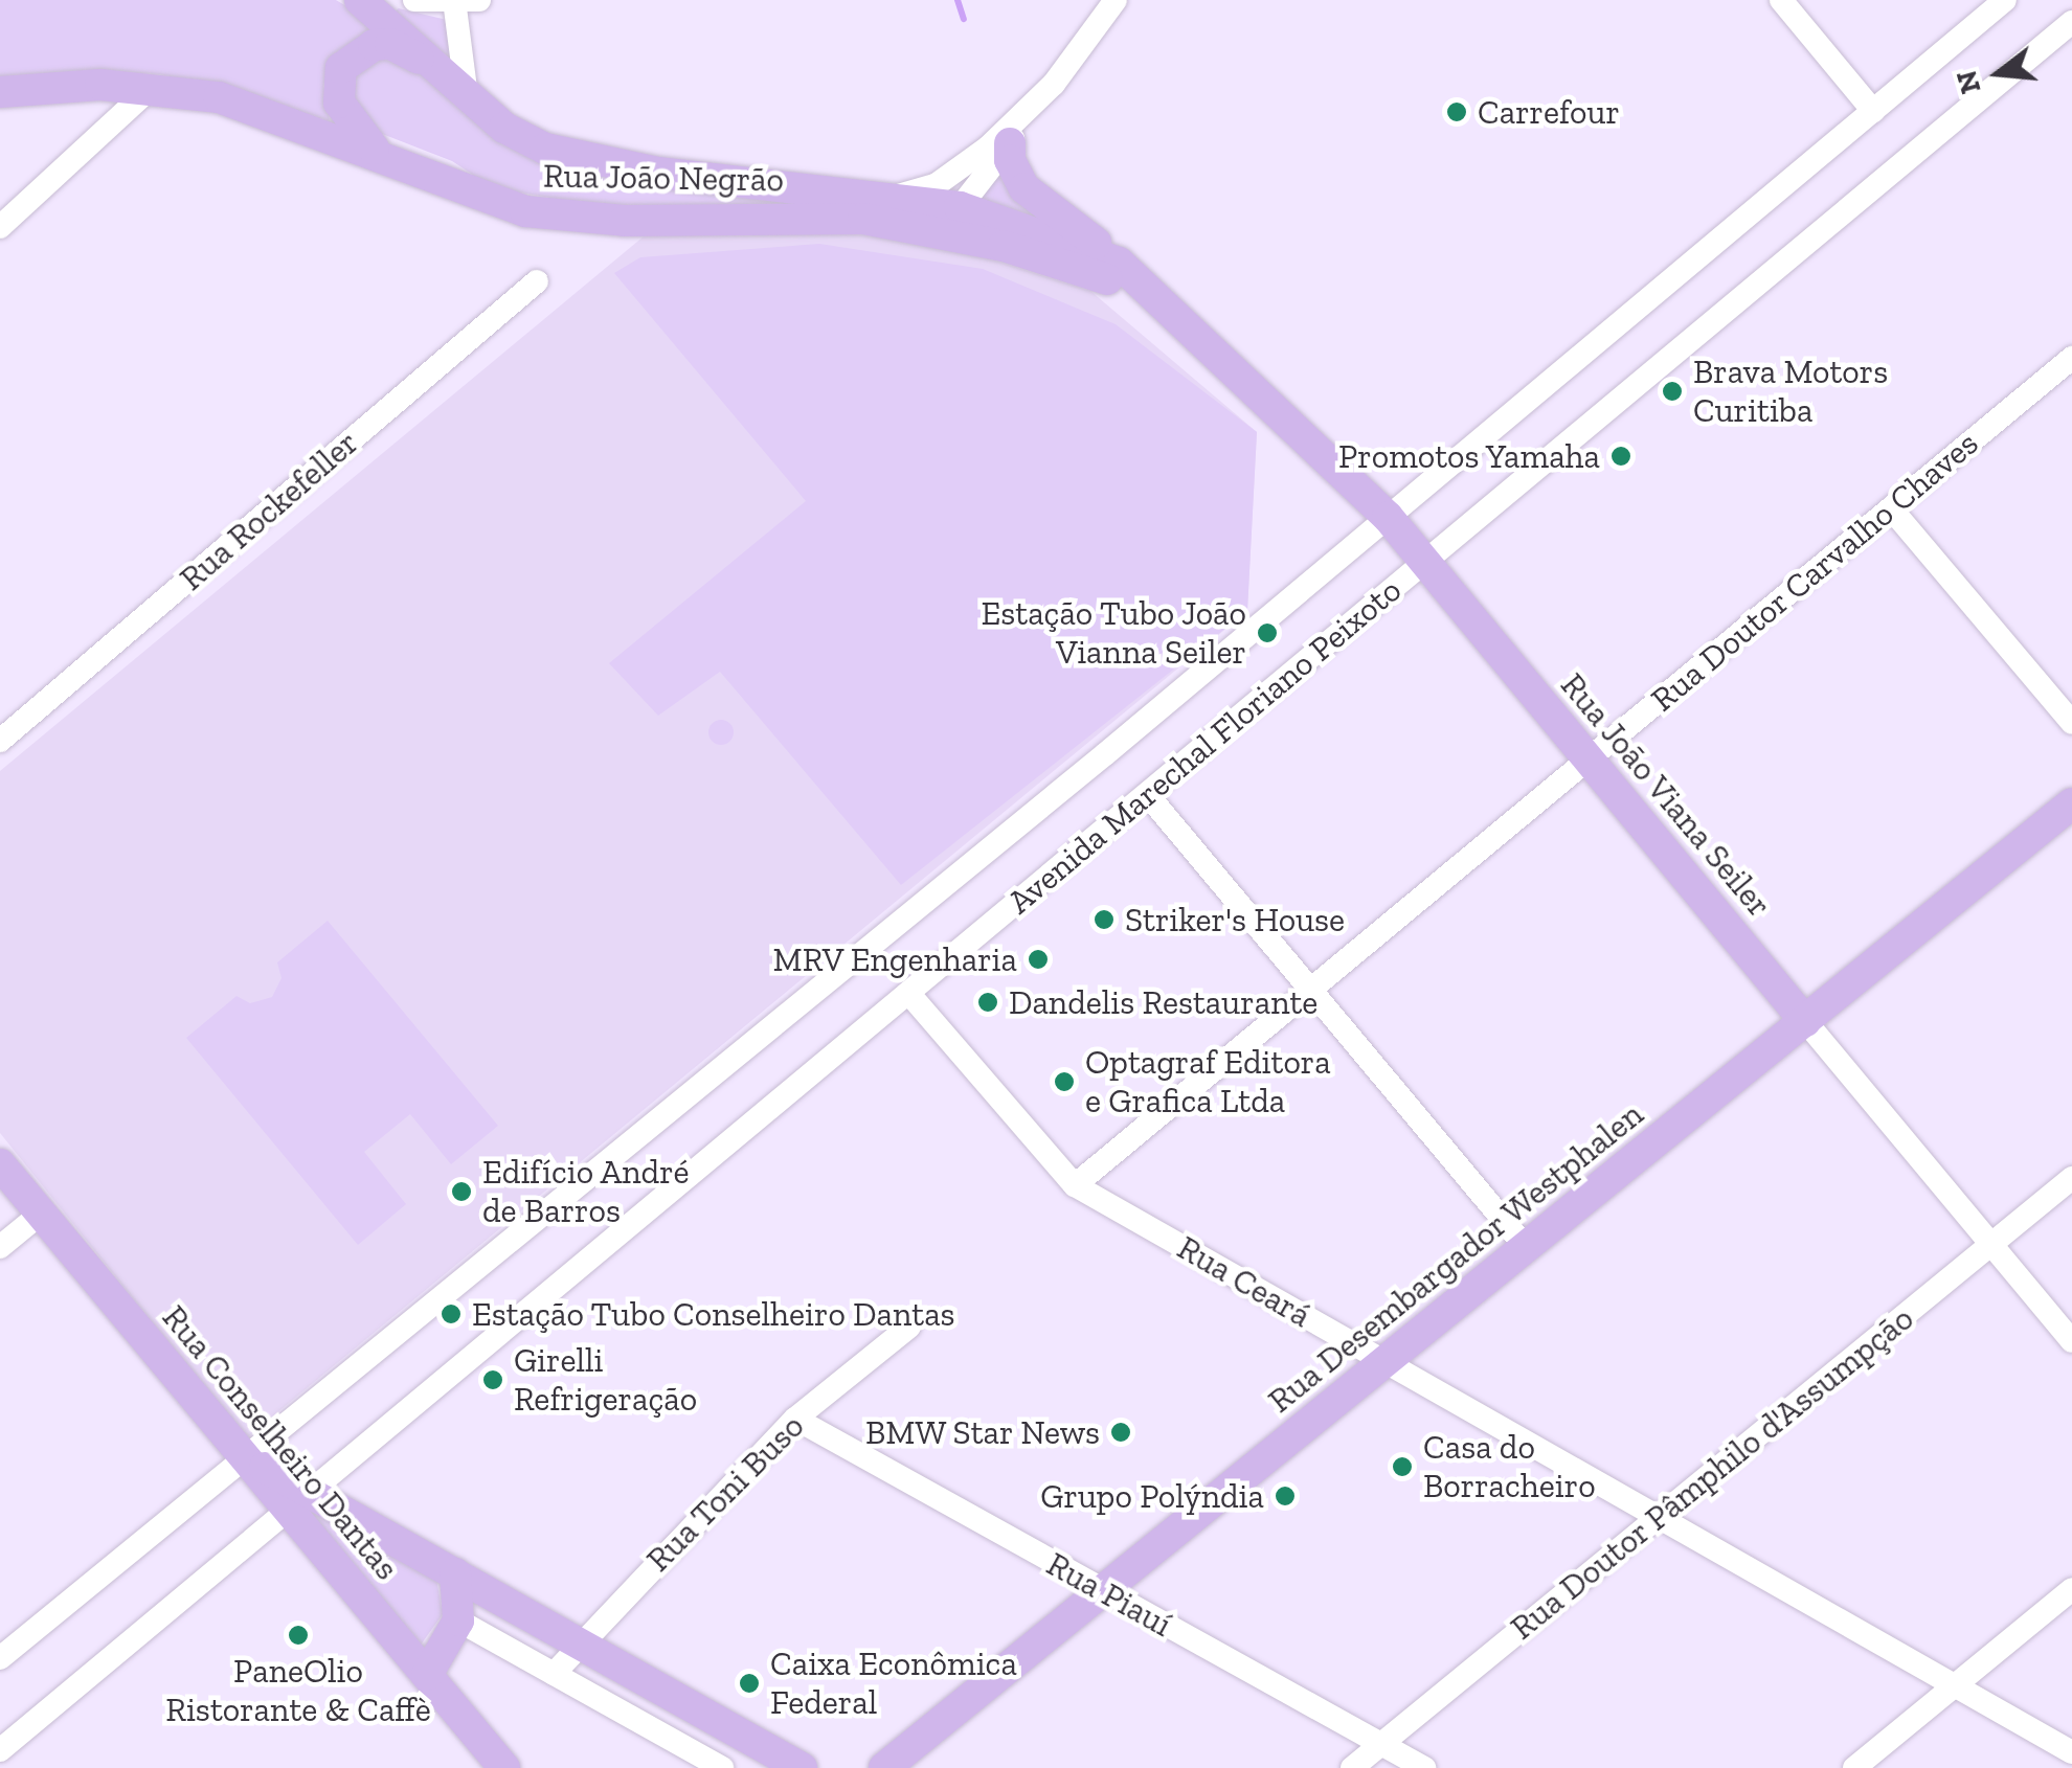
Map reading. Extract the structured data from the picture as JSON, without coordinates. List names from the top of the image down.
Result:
{
  "streets": {
    "main road": [
      "Rua João Negrão",
      "Rua João Viana Seiler",
      "Rua Desembargador Westphalen",
      "Rua Conselheiro Dantas"
    ],
    "street": [
      "Rua Rockefeller",
      "Rua Doutor Carvalho Chaves",
      "Avenida Marechal Floriano Peixoto",
      "Rua Ceará",
      "Rua Doutor Pâmphilo d'Assumpção",
      "Rua Toni Buso",
      "Rua Piauí"
    ]
  },
  "crossings": [
    ["Rua João Negrão", "Rua João Viana Seiler"],
    ["Rua Doutor Carvalho Chaves", "Rua João Viana Seiler"],
    ["Rua Doutor Carvalho Chaves", "Rua Ceará"],
    ["Avenida Marechal Floriano Peixoto", "Rua João Viana Seiler"],
    ["Avenida Marechal Floriano Peixoto", "Rua Ceará"],
    ["Avenida Marechal Floriano Peixoto", "Rua Conselheiro Dantas"],
    ["Rua João Viana Seiler", "Rua Desembargador Westphalen"],
    ["Rua João Viana Seiler", "Rua Doutor Pâmphilo d'Assumpção"],
    ["Rua Desembargador Westphalen", "Rua Ceará"],
    ["Rua Desembargador Westphalen", "Rua Piauí"],
    ["Rua Doutor Pâmphilo d'Assumpção", "Rua Piauí"],
    ["Rua Toni Buso", "Rua Piauí"]
  ],
  "places": [
    "Carrefour",
    "Brava Motors Curitiba",
    "Promotos Yamaha",
    "Estação Tubo João Vianna Seiler",
    "Striker's House",
    "MRV Engenharia",
    "Dandelis Restaurante",
    "Optagraf Editora e Grafica Ltda",
    "Edifício André de Barros",
    "Estação Tubo Conselheiro Dantas",
    "Girelli Refrigeração",
    "BMW Star News",
    "Casa do Borracheiro",
    "Grupo Polýndia",
    "PaneOlio Ristorante & Caffè",
    "Caixa Econômica Federal"
  ],
  "north": "left"
}
